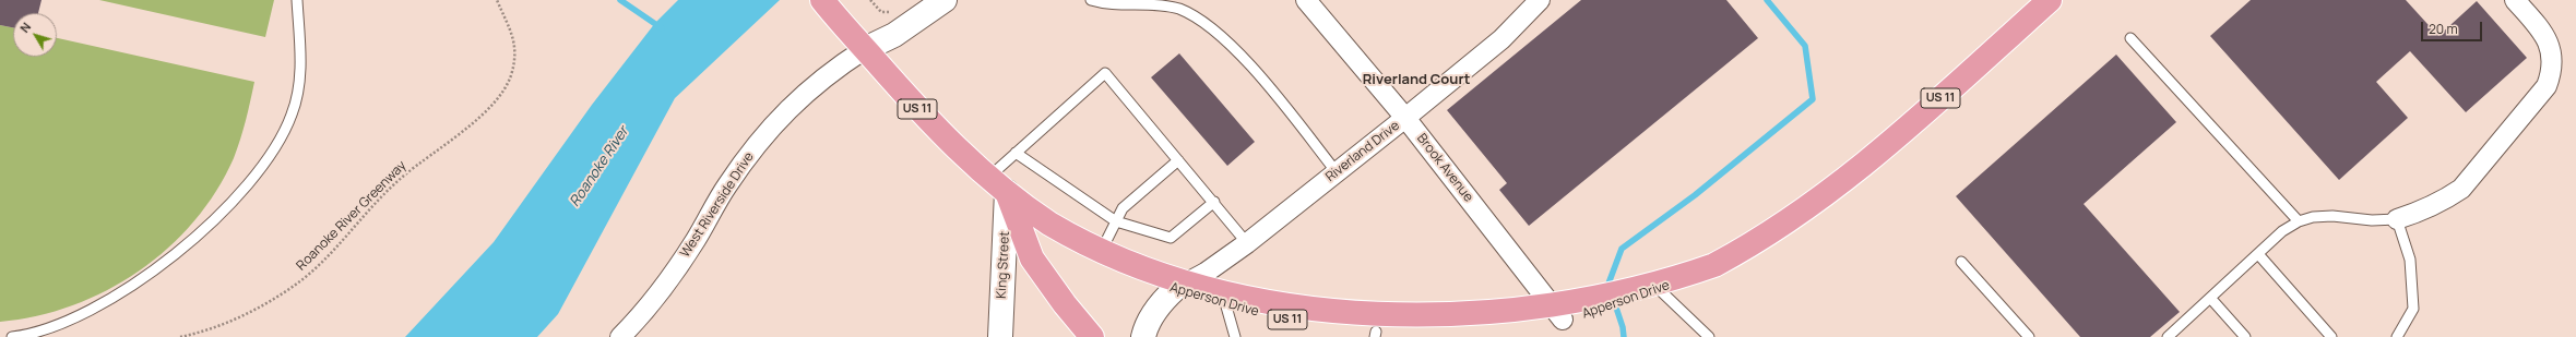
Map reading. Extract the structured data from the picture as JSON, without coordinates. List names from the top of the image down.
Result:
{
  "streets": {
    "main road": ["US 11", "Apperson Drive"],
    "street": [
      "Riverland Drive",
      "Brook Avenue",
      "West Riverside Drive",
      "King Street"
    ],
    "path": ["Roanoke River Greenway"]
  },
  "crossings": [
    ["US 11", "West Riverside Drive"],
    ["US 11", "King Street"],
    ["US 11", "Apperson Drive"],
    ["Riverland Drive", "Brook Avenue"],
    ["Riverland Drive", "Apperson Drive"],
    ["Brook Avenue", "Apperson Drive"],
    ["King Street", "Apperson Drive"]
  ],
  "districts": ["Riverland Court"],
  "water": ["Roanoke River"],
  "scale_bar": "20 m",
  "north": "top left"
}
